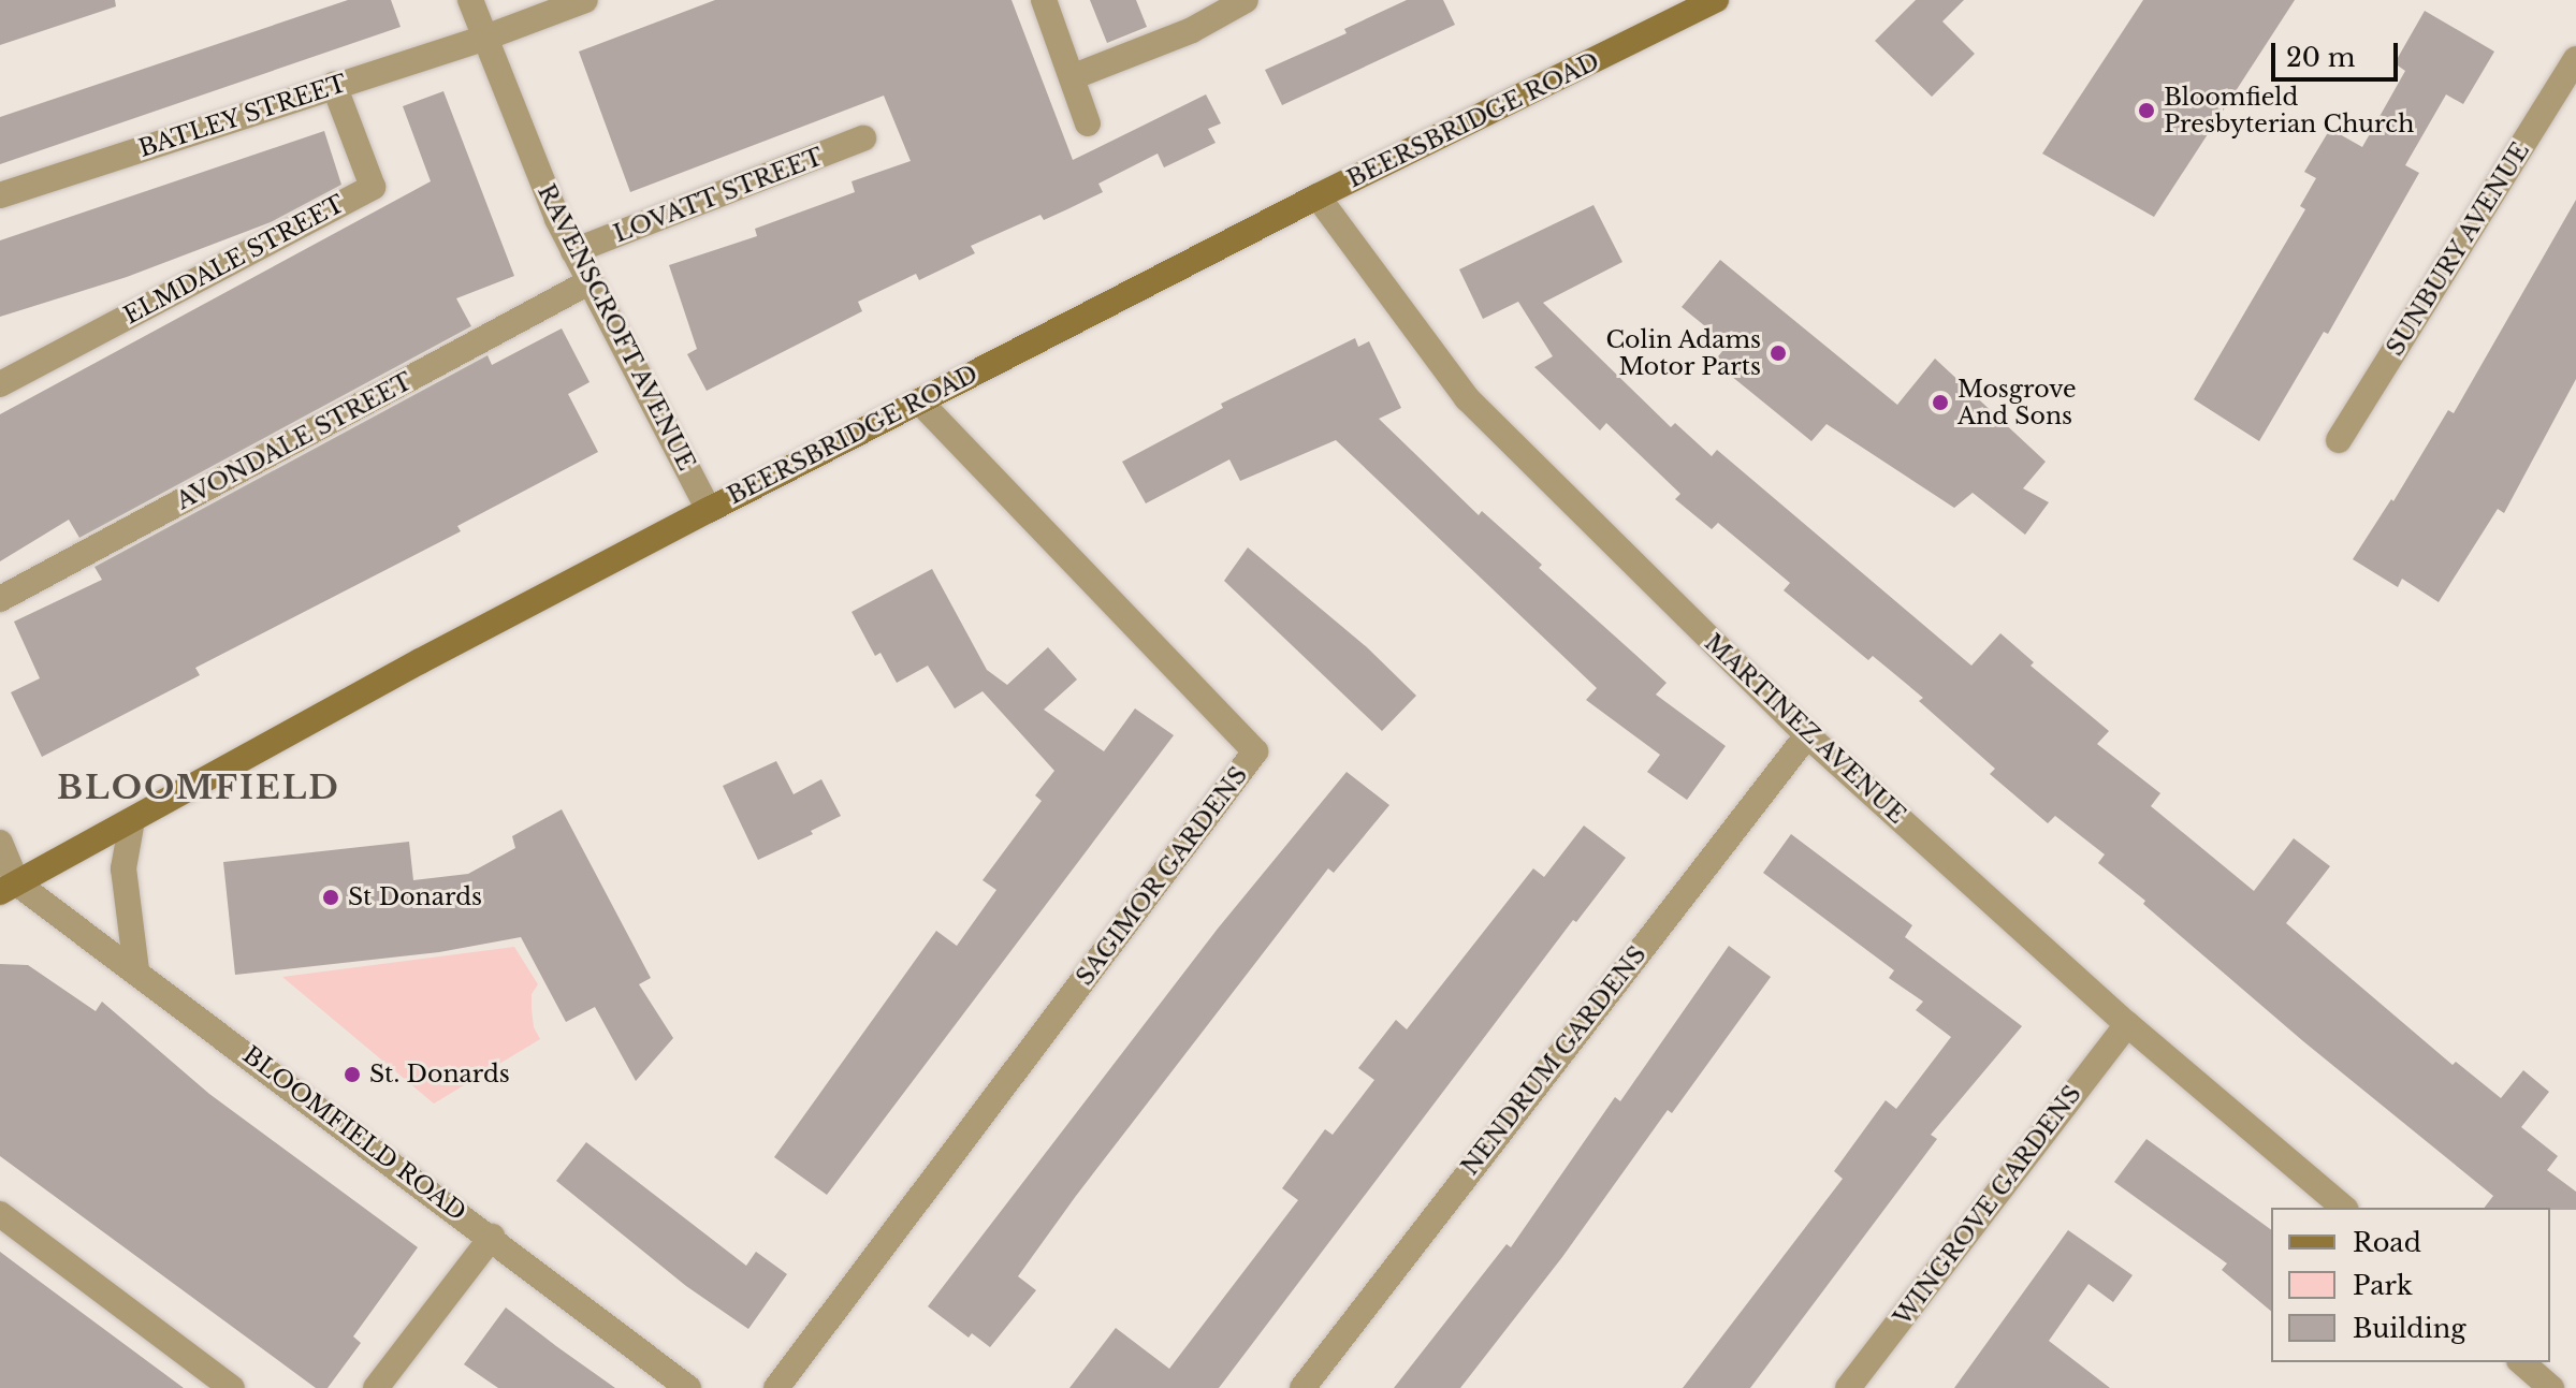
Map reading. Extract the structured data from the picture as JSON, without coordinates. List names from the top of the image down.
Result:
{
  "streets": {
    "main road": ["BEERSBRIDGE ROAD"],
    "street": [
      "BATLEY STREET",
      "LOVATT STREET",
      "SUNBURY AVENUE",
      "ELMDALE STREET",
      "RAVENSCROFT AVENUE",
      "AVONDALE STREET",
      "MARTINEZ AVENUE",
      "SAGIMOR GARDENS",
      "NENDRUM GARDENS",
      "BLOOMFIELD ROAD",
      "WINGROVE GARDENS"
    ]
  },
  "crossings": [
    ["BATLEY STREET", "ELMDALE STREET"],
    ["BATLEY STREET", "RAVENSCROFT AVENUE"],
    ["BEERSBRIDGE ROAD", "RAVENSCROFT AVENUE"],
    ["BEERSBRIDGE ROAD", "MARTINEZ AVENUE"],
    ["BEERSBRIDGE ROAD", "SAGIMOR GARDENS"],
    ["BEERSBRIDGE ROAD", "BLOOMFIELD ROAD"],
    ["LOVATT STREET", "RAVENSCROFT AVENUE"],
    ["RAVENSCROFT AVENUE", "AVONDALE STREET"],
    ["MARTINEZ AVENUE", "NENDRUM GARDENS"],
    ["MARTINEZ AVENUE", "WINGROVE GARDENS"]
  ],
  "districts": ["BLOOMFIELD"],
  "places": [
    "Bloomfield Presbyterian Church",
    "Colin Adams Motor Parts",
    "Mosgrove And Sons",
    "St Donards",
    "St. Donards"
  ],
  "legend": ["Road", "Park", "Building"],
  "scale_bar": "20 m"
}
